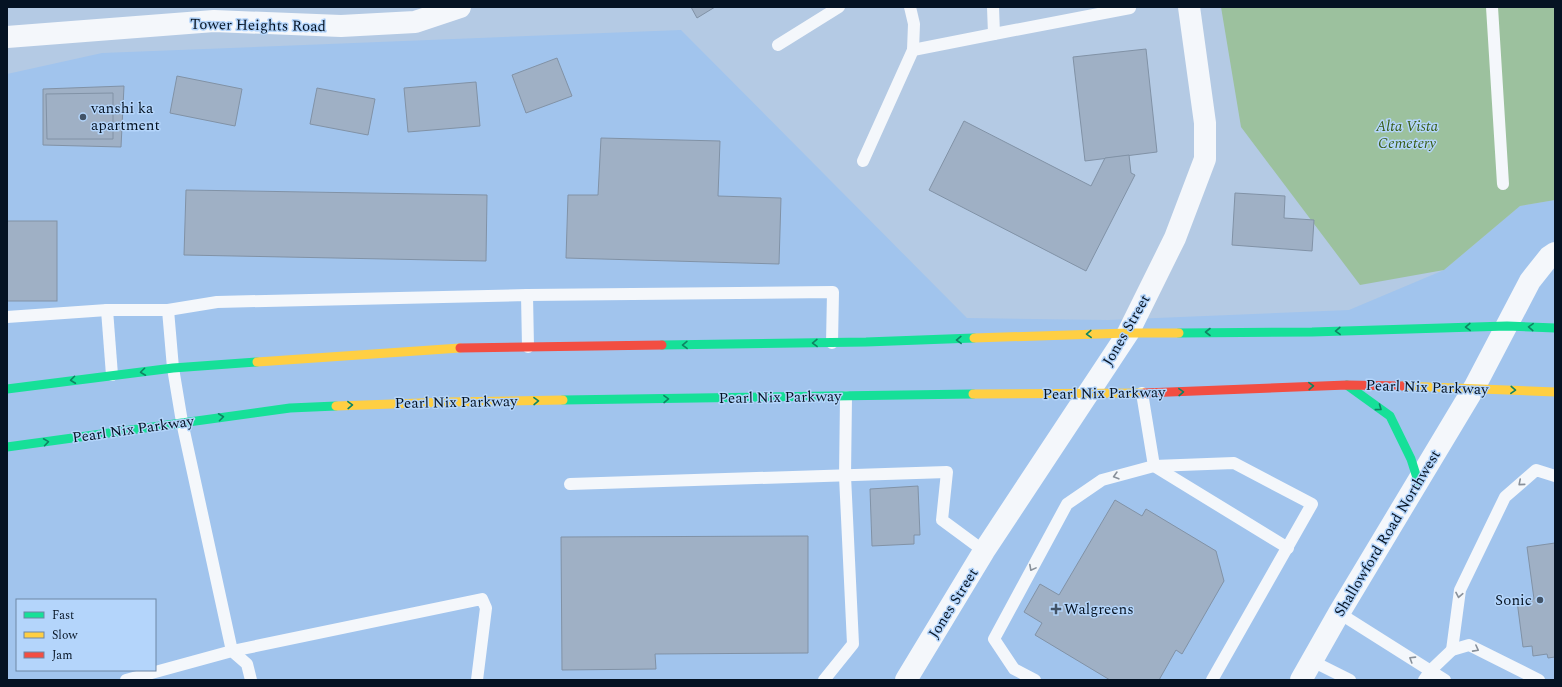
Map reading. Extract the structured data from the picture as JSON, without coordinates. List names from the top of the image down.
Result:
{
  "streets": {
    "main road": ["Pearl Nix Parkway"],
    "street": ["Tower Heights Road", "Jones Street", "Shallowford Road Northwest"]
  },
  "crossings": [
    ["Jones Street", "Pearl Nix Parkway"],
    ["Pearl Nix Parkway", "Shallowford Road Northwest"]
  ],
  "parks": ["Alta Vista Cemetery"],
  "places": {
    "other": ["vanshi ka apartment", "Sonic"],
    "health": ["Walgreens"]
  },
  "legend": ["Fast", "Slow", "Jam"]
}
